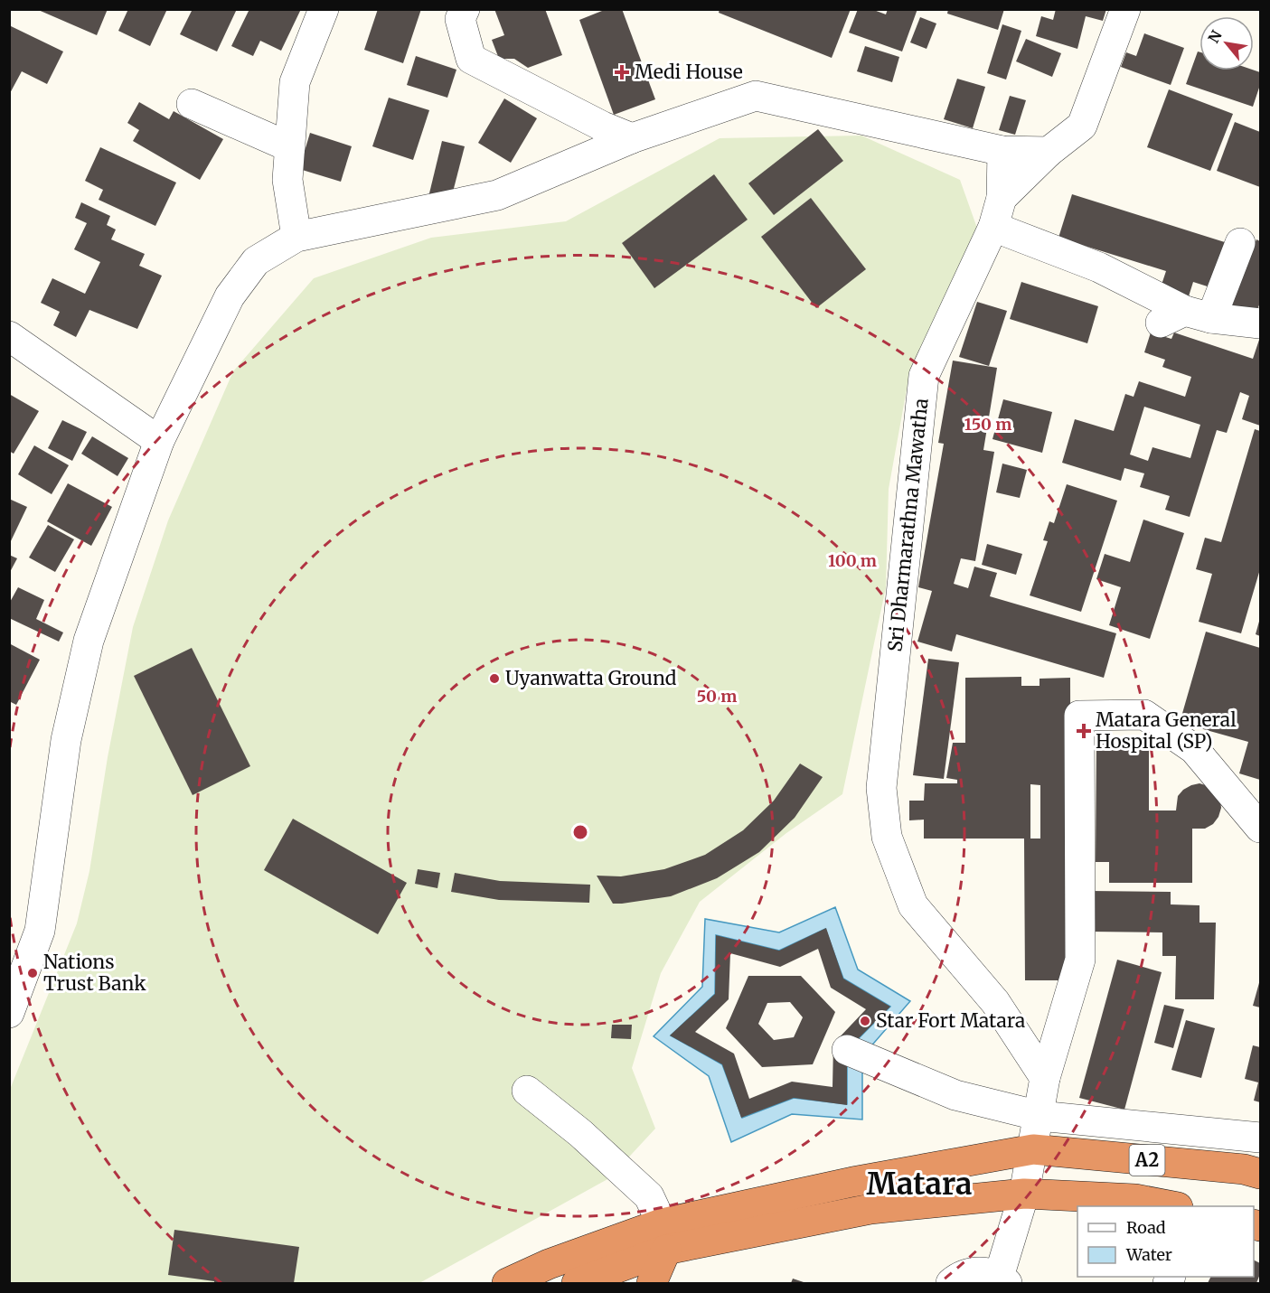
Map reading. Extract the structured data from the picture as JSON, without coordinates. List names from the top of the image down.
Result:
{
  "streets": {
    "highway": ["A2"],
    "street": ["Sri Dharmarathna Mawatha"]
  },
  "districts": ["Matara"],
  "places": {
    "health": ["Medi House", "Matara General Hospital (SP)"],
    "other": ["Uyanwatta Ground", "Nations Trust Bank", "Star Fort Matara"]
  },
  "legend": ["Road", "Water"],
  "north": "top left",
  "rings": ["150 m", "100 m", "50 m"]
}
